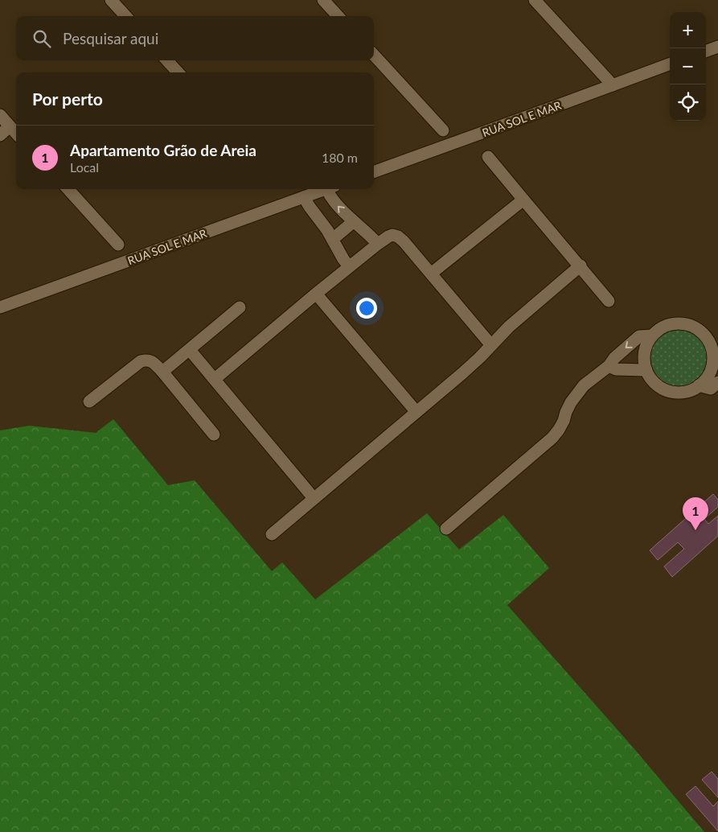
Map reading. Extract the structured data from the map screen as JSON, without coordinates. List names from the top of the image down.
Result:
{
  "streets": {
    "street": ["RUA SOL E MAR"]
  },
  "page": {
    "map_buttons": ["+", "−"],
    "search": "Pesquisar aqui",
    "heading": "Por perto",
    "list": [
      {
        "mark": "1",
        "name": "Apartamento Grão de Areia",
        "note": "Local",
        "value": "180 m"
      }
    ],
    "pins": "1"
  }
}
